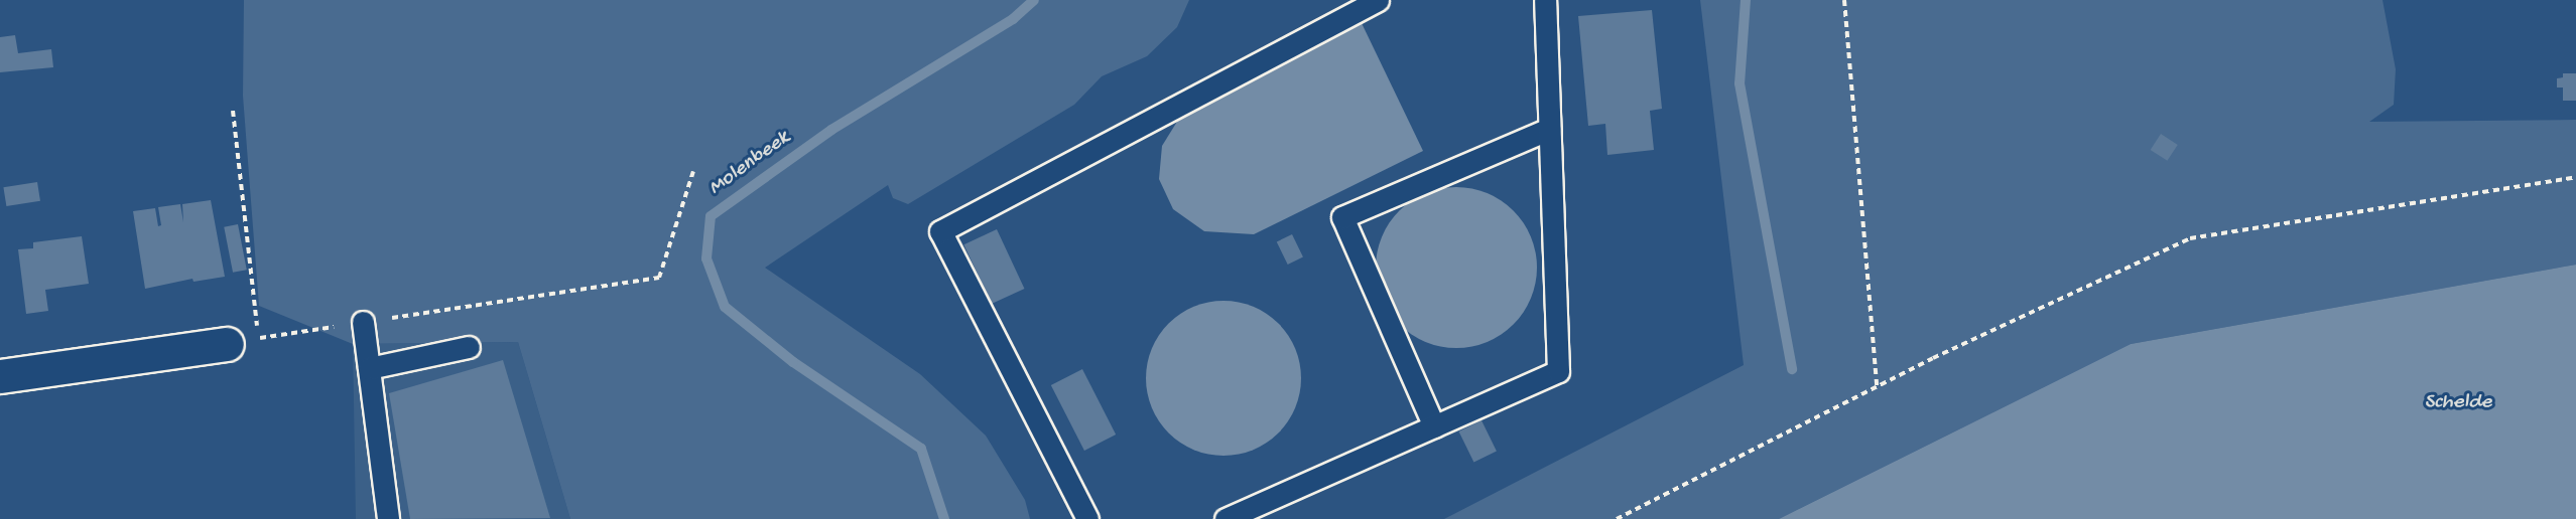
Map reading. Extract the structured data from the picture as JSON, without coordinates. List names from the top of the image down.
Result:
{
  "water": ["Molenbeek", "Schelde"]
}
